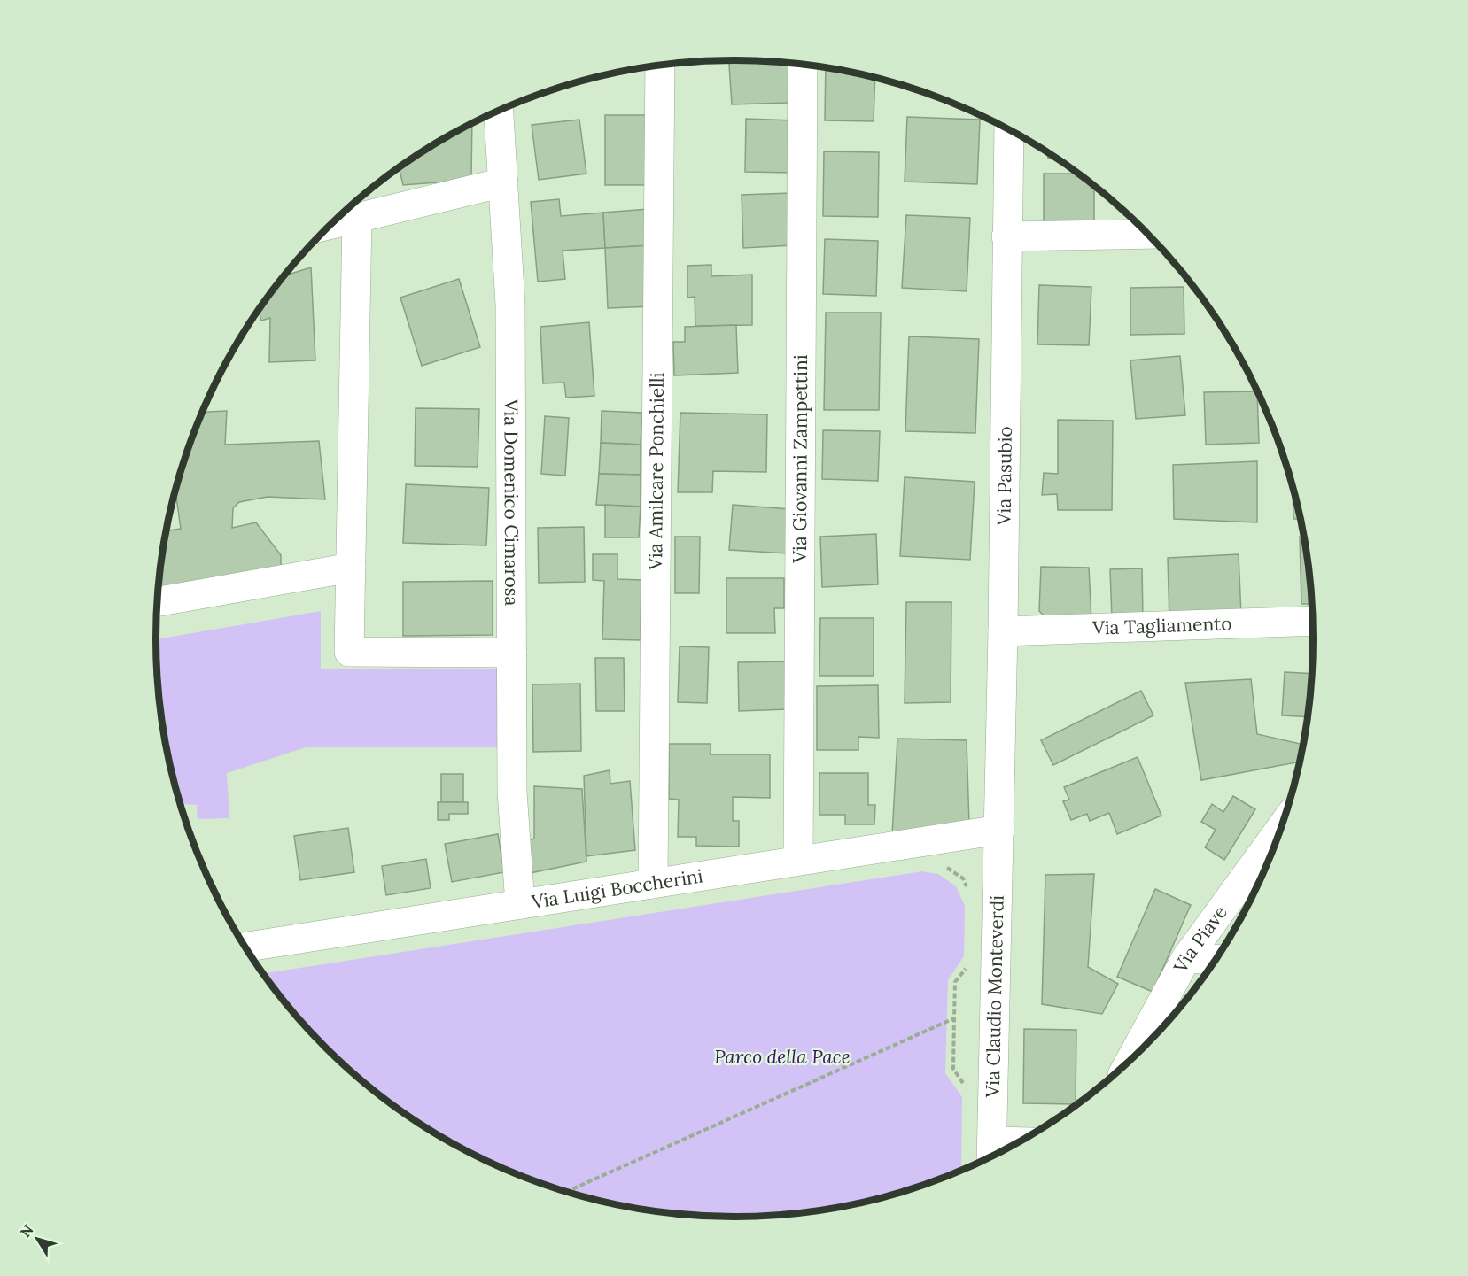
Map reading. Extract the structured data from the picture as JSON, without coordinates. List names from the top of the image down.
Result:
{
  "streets": {
    "street": [
      "Via Giovanni Zampettini",
      "Via Amilcare Ponchielli",
      "Via Pasubio",
      "Via Domenico Cimarosa",
      "Via Tagliamento",
      "Via Luigi Boccherini",
      "Via Piave",
      "Via Claudio Monteverdi"
    ]
  },
  "crossings": [
    ["Via Giovanni Zampettini", "Via Luigi Boccherini"],
    ["Via Amilcare Ponchielli", "Via Luigi Boccherini"],
    ["Via Pasubio", "Via Tagliamento"],
    ["Via Pasubio", "Via Luigi Boccherini"],
    ["Via Pasubio", "Via Claudio Monteverdi"],
    ["Via Domenico Cimarosa", "Via Luigi Boccherini"],
    ["Via Luigi Boccherini", "Via Claudio Monteverdi"]
  ],
  "parks": ["Parco della Pace"],
  "north": "top left"
}
